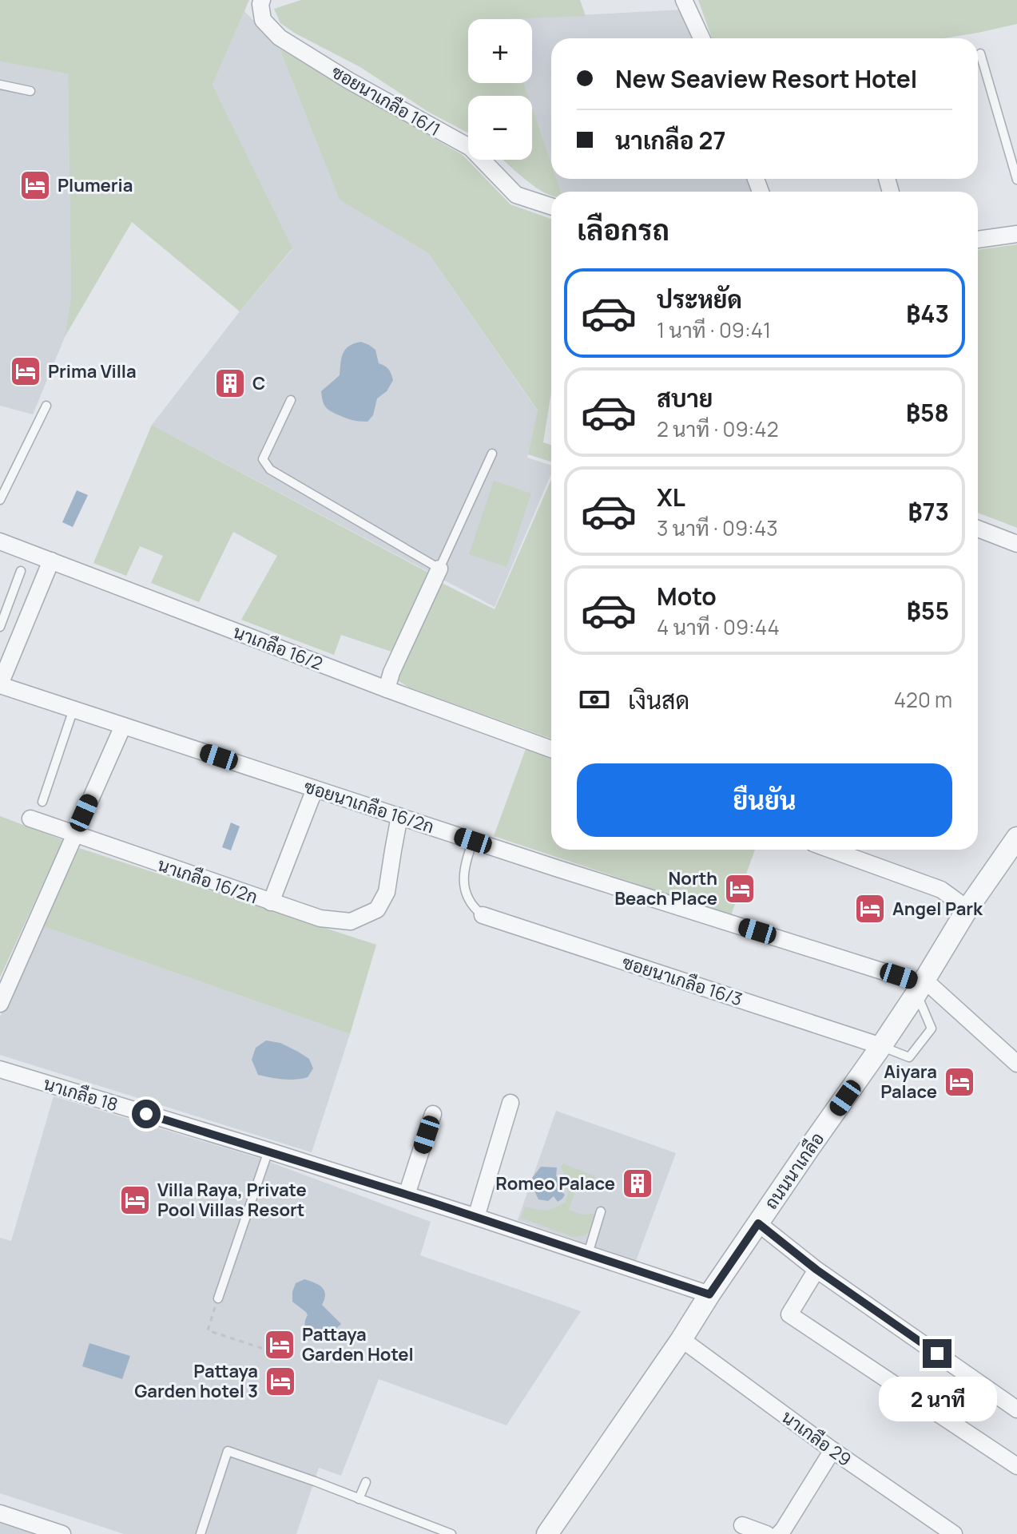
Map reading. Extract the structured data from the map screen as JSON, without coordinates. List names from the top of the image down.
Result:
{
  "streets": {
    "street": [
      "ซอยนาเกลือ 16/1",
      "นาเกลือ 16/2",
      "ซอยนาเกลือ 16/2ก",
      "นาเกลือ 16/2ก",
      "ซอยนาเกลือ 16/3",
      "นาเกลือ 18",
      "ถนนนาเกลือ",
      "นาเกลือ 29"
    ]
  },
  "crossings": [
    ["ซอยนาเกลือ 16/2ก", "นาเกลือ 16/2ก"],
    ["ซอยนาเกลือ 16/2ก", "ถนนนาเกลือ"],
    ["ซอยนาเกลือ 16/3", "ถนนนาเกลือ"],
    ["นาเกลือ 18", "ถนนนาเกลือ"],
    ["ถนนนาเกลือ", "นาเกลือ 29"]
  ],
  "places": {
    "hotel": [
      "Plumeria",
      "Prima Villa",
      "North Beach Place",
      "Angel Park",
      "Aiyara Palace",
      "Villa Raya, Private Pool Villas Resort",
      "Pattaya Garden Hotel",
      "Pattaya Garden hotel 3"
    ],
    "building": ["C", "Romeo Palace"]
  },
  "page": {
    "map_buttons": ["+", "−"],
    "banner": ["New Seaview Resort Hotel", "นาเกลือ 27"],
    "heading": "เลือกรถ",
    "list": [
      {
        "name": "ประหยัด",
        "note": "1 นาที · 09:41",
        "value": "฿43"
      },
      {
        "name": "สบาย",
        "note": "2 นาที · 09:42",
        "value": "฿58"
      },
      {
        "name": "XL",
        "note": "3 นาที · 09:43",
        "value": "฿73"
      },
      {
        "name": "Moto",
        "note": "4 นาที · 09:44",
        "value": "฿55"
      }
    ],
    "pay": ["เงินสด", "420 m"],
    "buttons": "ยืนยัน",
    "bubble": "2 นาที"
  }
}
